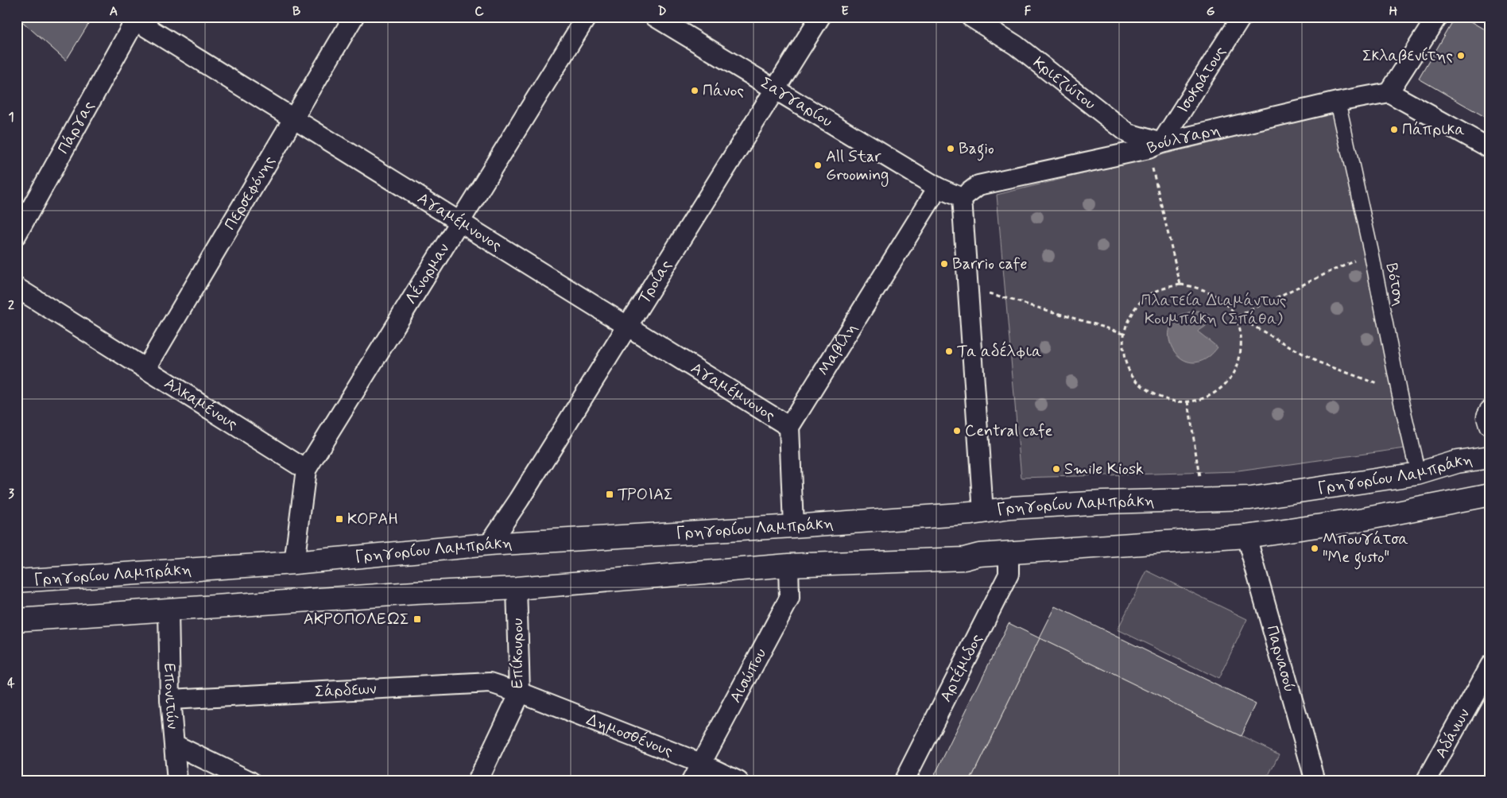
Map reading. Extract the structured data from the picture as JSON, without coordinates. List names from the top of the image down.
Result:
{
  "streets": {
    "main road": ["Γρηγορίου Λαμπράκη"],
    "street": [
      "Ισοκράτους",
      "Κριεζώτου",
      "Σαγγαρίου",
      "Πάργας",
      "Βούλγαρη",
      "Περσεφόνης",
      "Αγαμέμνονος",
      "Λένορμαν",
      "Τροίας",
      "Βότση",
      "Μαβίλη",
      "Αλκαμένους",
      "Επίκουρου",
      "Παρνασού",
      "Αρτέμιδος",
      "Αισώπου",
      "Σάρδεων",
      "Επονιτών",
      "Αδάνων",
      "Δημοσθένους"
    ]
  },
  "crossings": [
    ["Ισοκράτους", "Κριεζώτου"],
    ["Ισοκράτους", "Βούλγαρη"],
    ["Κριεζώτου", "Βούλγαρη"],
    ["Σαγγαρίου", "Βούλγαρη"],
    ["Σαγγαρίου", "Τροίας"],
    ["Σαγγαρίου", "Μαβίλη"],
    ["Πάργας", "Αγαμέμνονος"],
    ["Βούλγαρη", "Βότση"],
    ["Περσεφόνης", "Αγαμέμνονος"],
    ["Περσεφόνης", "Αλκαμένους"],
    ["Αγαμέμνονος", "Λένορμαν"],
    ["Αγαμέμνονος", "Τροίας"],
    ["Αγαμέμνονος", "Μαβίλη"],
    ["Λένορμαν", "Αλκαμένους"],
    ["Τροίας", "Γρηγορίου Λαμπράκη"],
    ["Βότση", "Γρηγορίου Λαμπράκη"],
    ["Επίκουρου", "Σάρδεων"],
    ["Επίκουρου", "Δημοσθένους"],
    ["Αισώπου", "Δημοσθένους"],
    ["Σάρδεων", "Επονιτών"],
    ["Σάρδεων", "Δημοσθένους"]
  ],
  "parks": ["Πλατεία Διαμάντως Κουμπάκη (Σπάθα)"],
  "places": {
    "other": [
      "Σκλαβενίτης",
      "Πάνος",
      "Πάπρικα",
      "Bagio",
      "All Star Grooming",
      "Barrio cafe",
      "Τα αδέλφια",
      "Central cafe",
      "Smile Kiosk",
      "Μπουγάτσα \"Me gusto\""
    ],
    "transit": ["ΤΡΟΙΑΣ", "ΚΟΡΑΗ", "ΑΚΡΟΠΟΛΕΩΣ"]
  },
  "grid": {
    "columns": [
      "A",
      "B",
      "C",
      "D",
      "E",
      "F",
      "G",
      "H"
    ],
    "rows": [
      "1",
      "2",
      "3",
      "4"
    ]
  }
}
